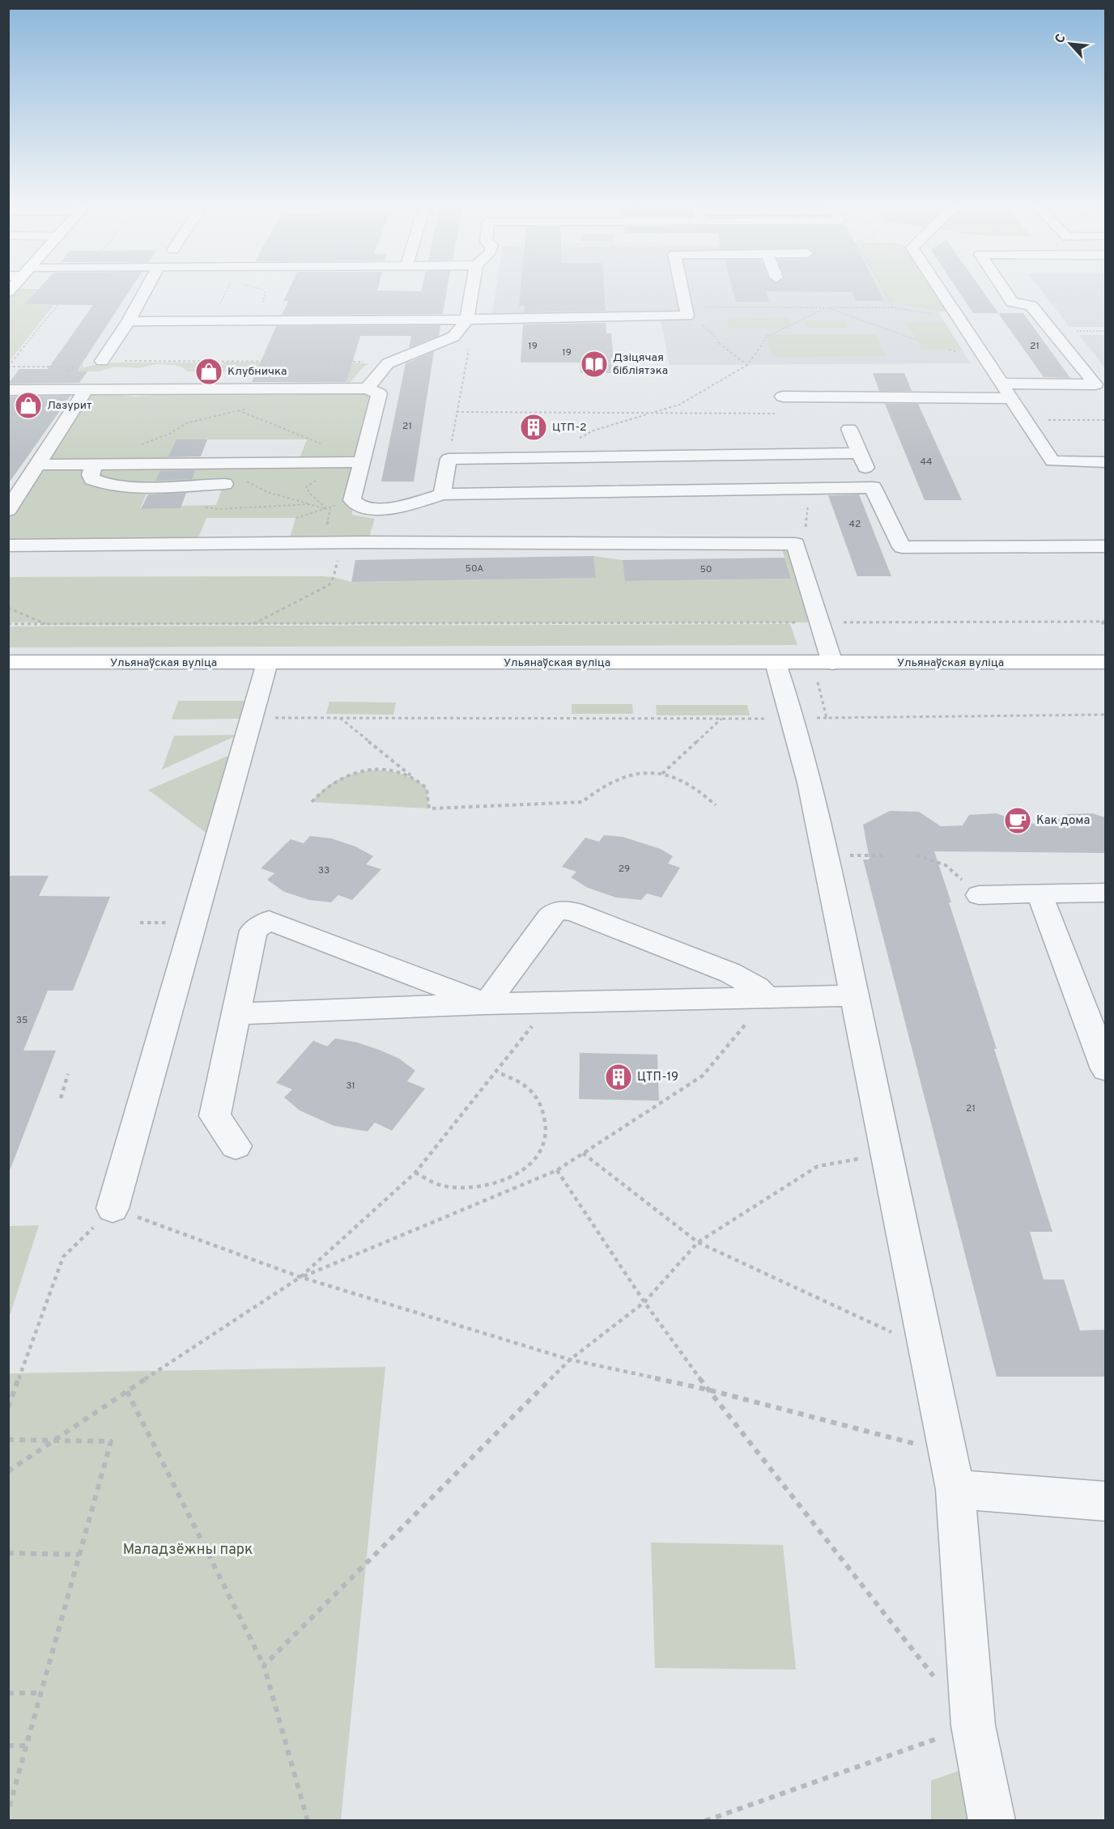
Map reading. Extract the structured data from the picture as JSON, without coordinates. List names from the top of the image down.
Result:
{
  "streets": {
    "main road": ["Ульянаўская вуліца"]
  },
  "parks": ["Маладзёжны парк"],
  "places": {
    "library": ["Дзіцячая бібліятэка"],
    "shop": ["Клубничка", "Лазурит"],
    "building": ["ЦТП-2", "ЦТП-19"],
    "cafe": ["Как дома"]
  },
  "house_numbers": [
    "19",
    "21",
    "19",
    "21",
    "44",
    "42",
    "50А",
    "50",
    "29",
    "33",
    "35",
    "31",
    "21"
  ],
  "north": "top left"
}
